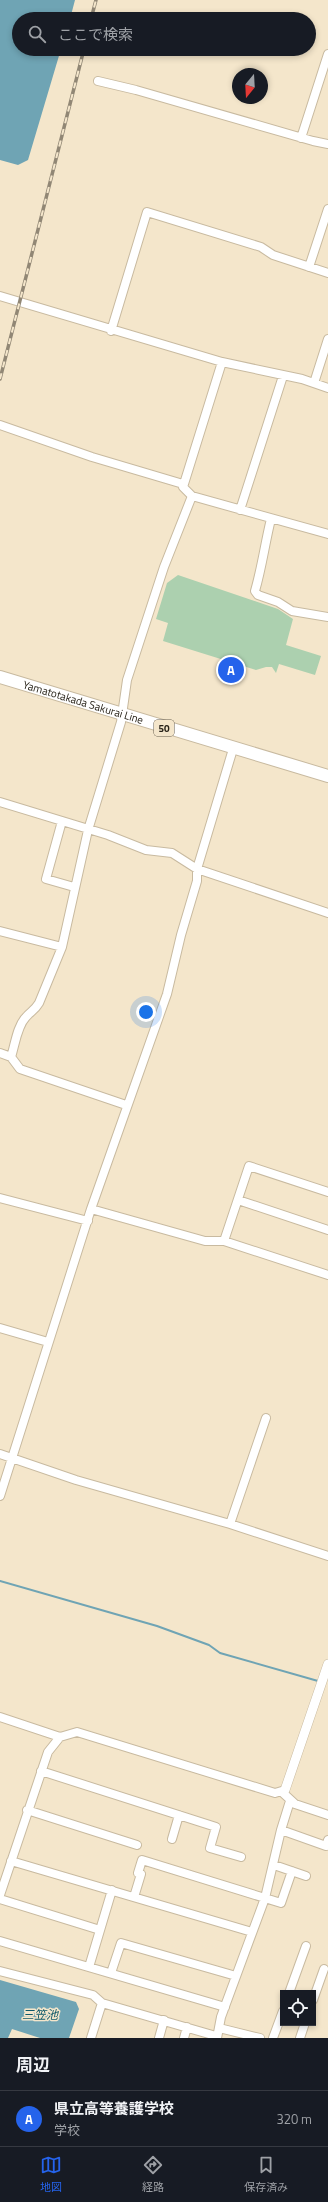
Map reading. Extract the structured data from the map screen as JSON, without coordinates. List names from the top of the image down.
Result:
{
  "streets": {
    "main road": ["Yamatotakada Sakurai Line", "50"]
  },
  "water": ["三笠池"],
  "north": "bottom",
  "page": {
    "search": "ここで検索",
    "pins": "A",
    "heading": "周辺",
    "list": [
      {
        "mark": "A",
        "name": "県立高等養護学校",
        "note": "学校",
        "value": "320 m"
      }
    ],
    "nav": ["地図", "経路", "保存済み"]
  }
}
